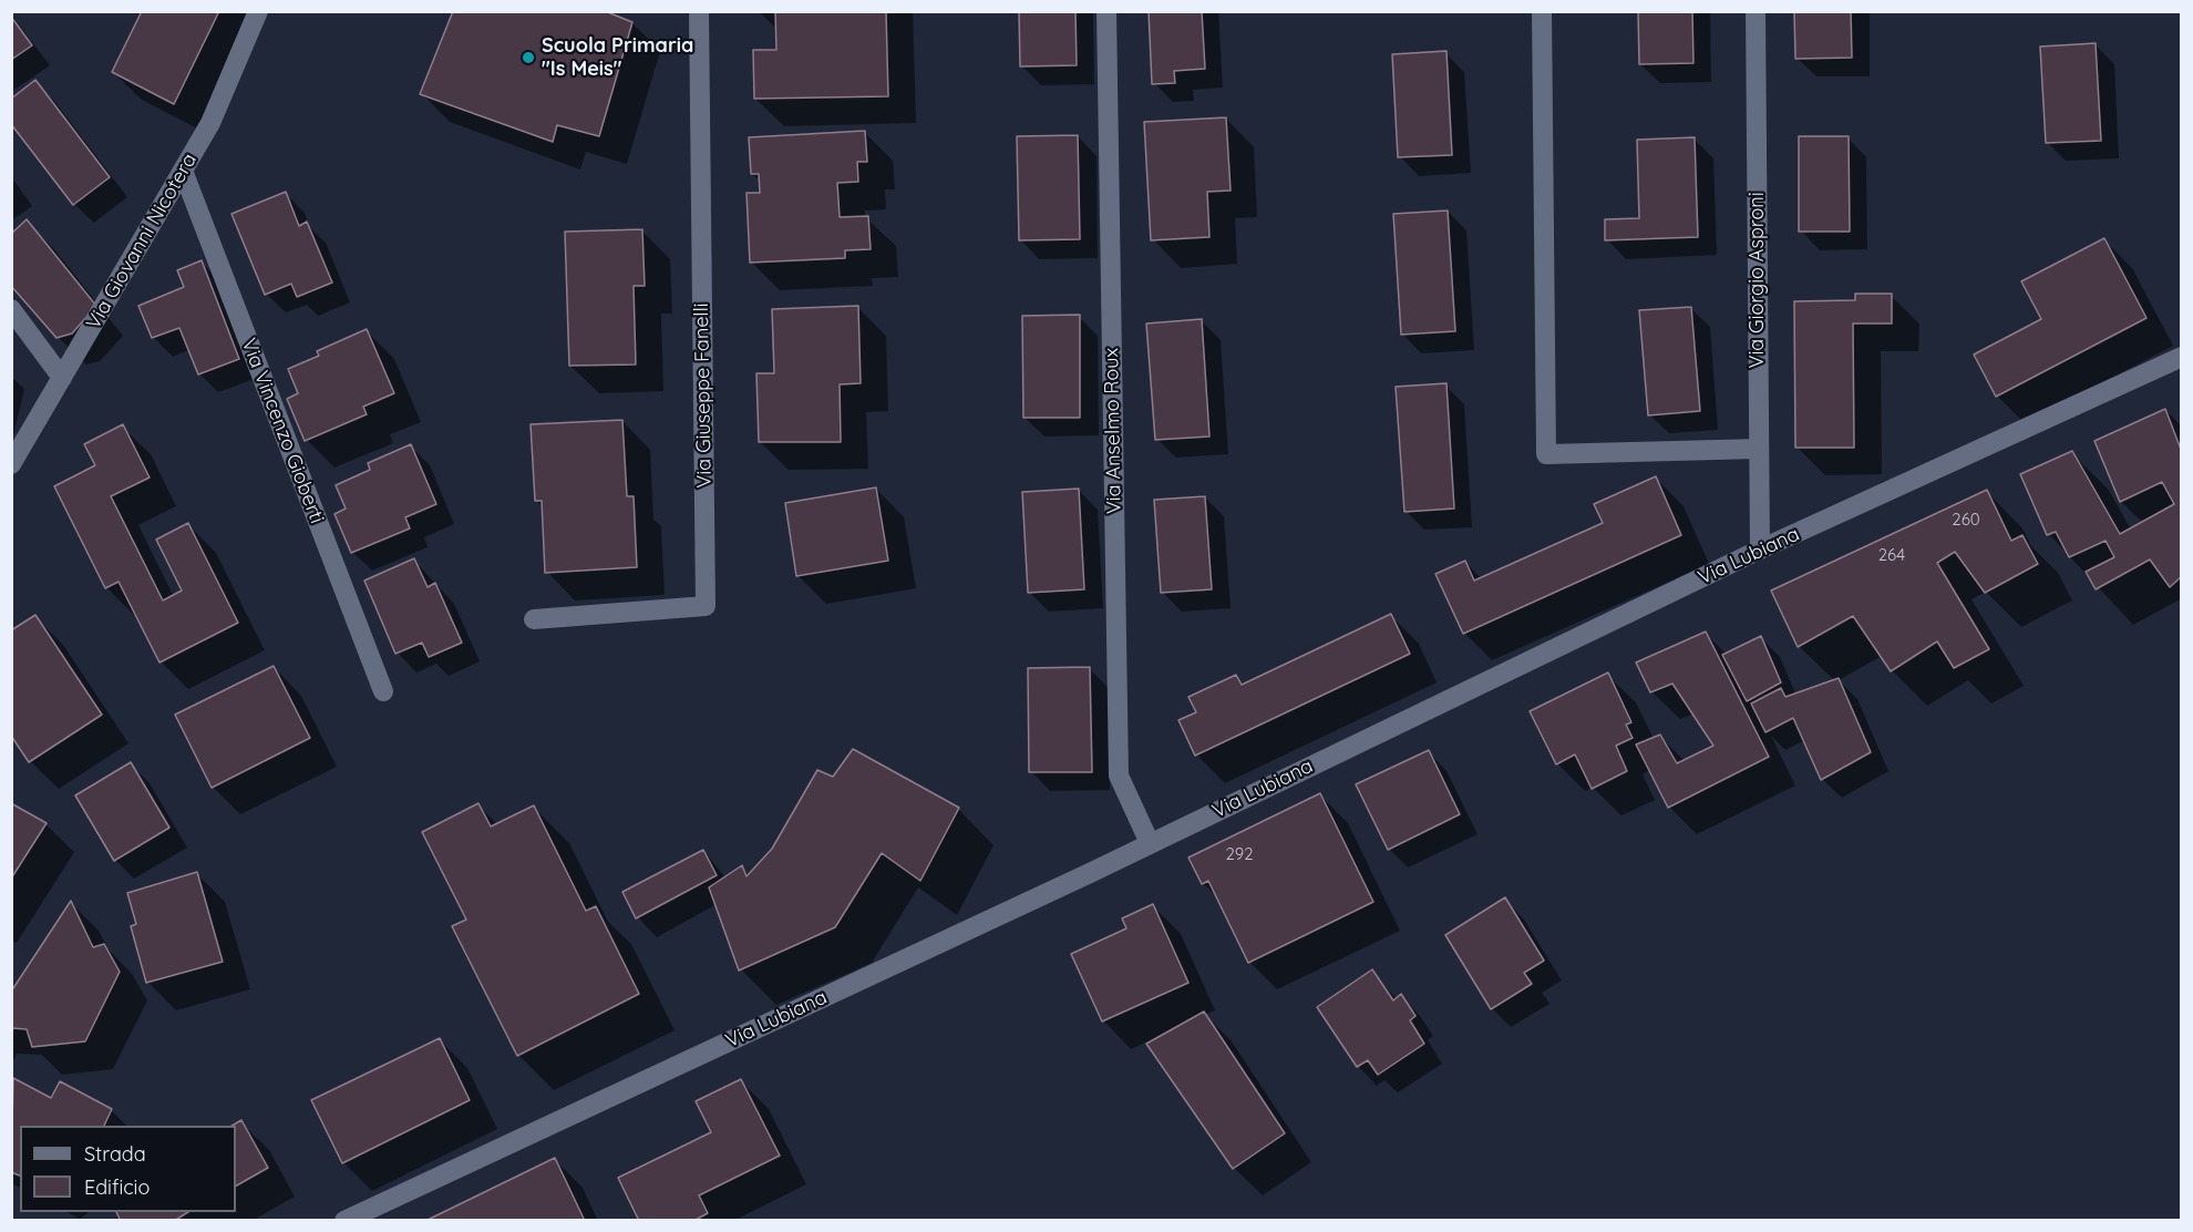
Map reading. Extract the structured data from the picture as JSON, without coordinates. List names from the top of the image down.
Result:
{
  "streets": {
    "street": [
      "Via Giovanni Nicotera",
      "Via Giorgio Asproni",
      "Via Giuseppe Fanelli",
      "Via Vincenzo Gioberti",
      "Via Anselmo Roux",
      "Via Lubiana"
    ]
  },
  "crossings": [
    ["Via Giovanni Nicotera", "Via Vincenzo Gioberti"],
    ["Via Giorgio Asproni", "Via Lubiana"],
    ["Via Anselmo Roux", "Via Lubiana"]
  ],
  "places": ["Scuola Primaria \"Is Meis\""],
  "house_numbers": ["260", "264", "292"],
  "legend": ["Strada", "Edificio"]
}
